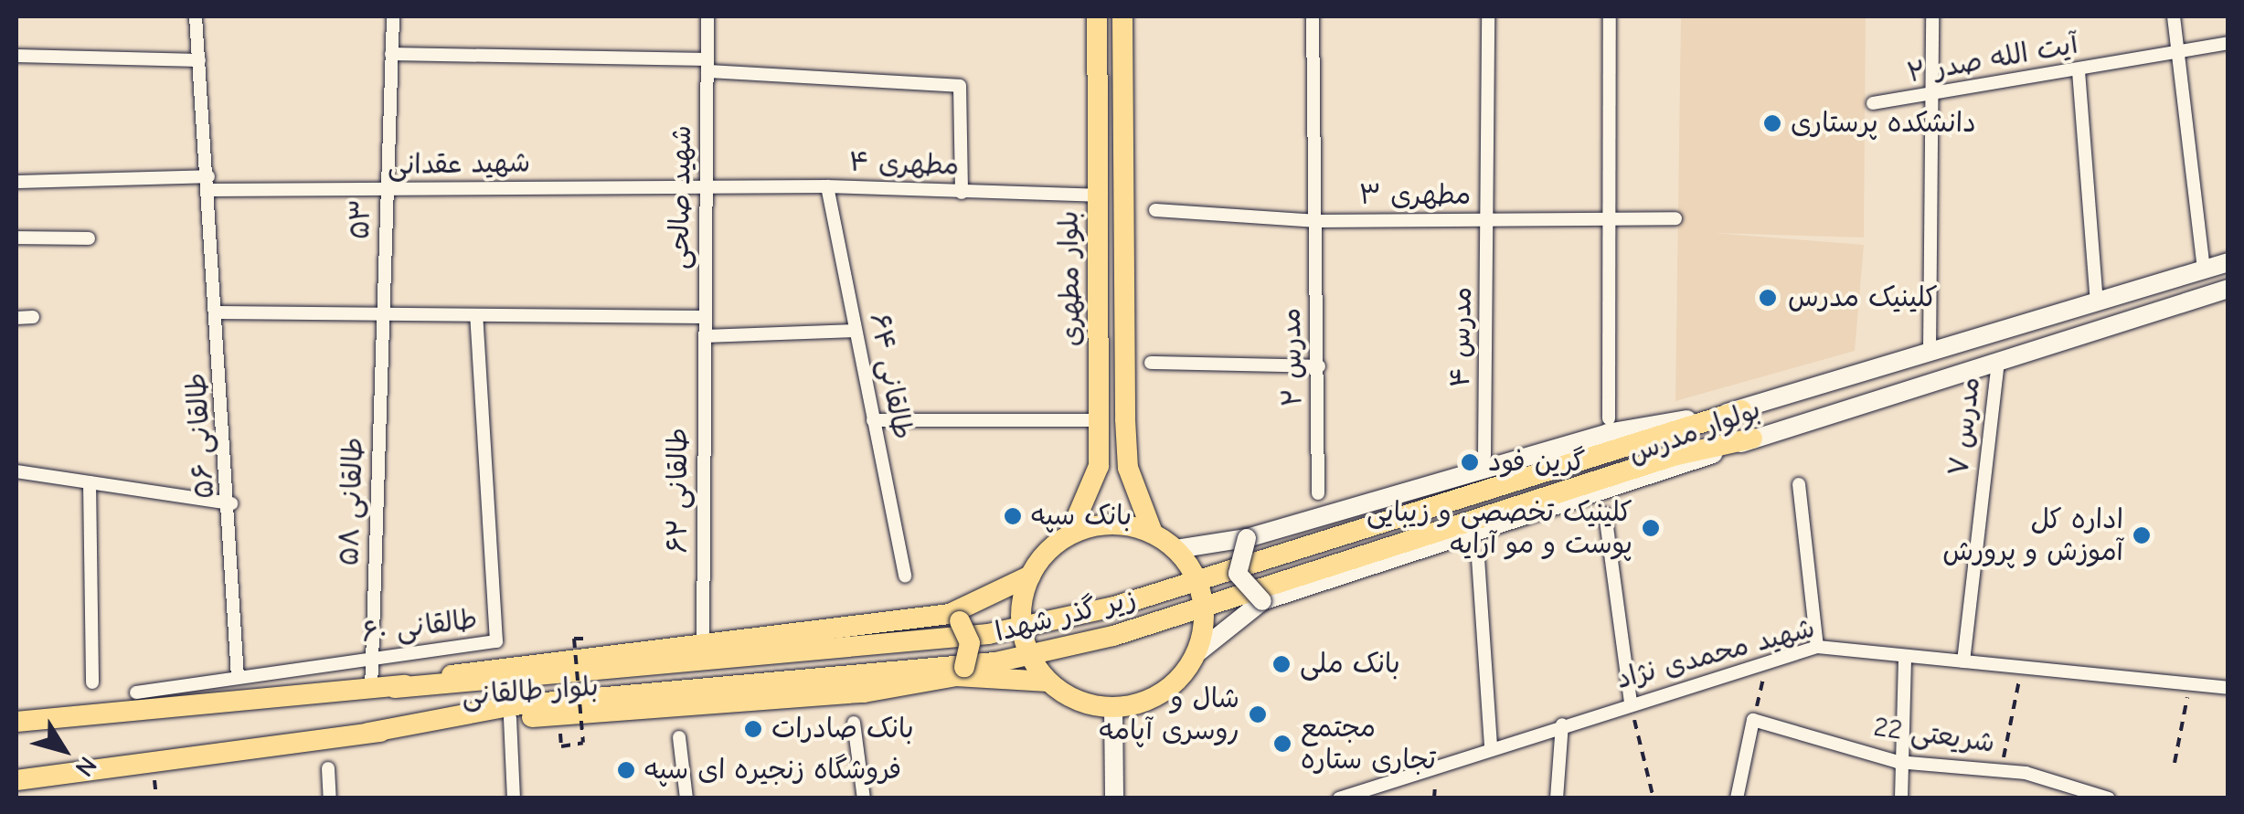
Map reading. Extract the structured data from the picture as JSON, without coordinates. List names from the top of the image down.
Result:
{
  "streets": {
    "main road": [
      "بلوار مطهری",
      "بولوار مدرس",
      "زیر گذر شهدا",
      "بلوار طالقانی"
    ],
    "street": [
      "آیت الله صدر ۲",
      "شهید عقدانی",
      "مطهری ۴",
      "مطهری ۳",
      "شهید صالحی",
      "۵۳",
      "مدرس ۴",
      "مدرس ۲",
      "طالقانی ۶۴",
      "مدرس ۷",
      "طالقانی ۵۶",
      "طالقانی ۶۲",
      "طالقانی ۵۸",
      "طالقانی ۶۰",
      "شهید محمدی نژاد",
      "شریعتی 22"
    ]
  },
  "crossings": [
    ["شهید عقدانی", "مطهری ۴"],
    ["شهید عقدانی", "شهید صالحی"],
    ["شهید عقدانی", "۵۳"],
    ["شهید عقدانی", "طالقانی ۵۶"],
    ["مطهری ۴", "شهید صالحی"],
    ["مطهری ۴", "بلوار مطهری"],
    ["مطهری ۴", "طالقانی ۶۴"],
    ["مطهری ۳", "مدرس ۴"],
    ["مطهری ۳", "مدرس ۲"],
    ["شهید صالحی", "طالقانی ۶۲"],
    ["۵۳", "طالقانی ۵۸"],
    ["بلوار مطهری", "بولوار مدرس"],
    ["بلوار مطهری", "بلوار طالقانی"],
    ["مدرس ۷", "بولوار مدرس"],
    ["مدرس ۷", "شهید محمدی نژاد"],
    ["بولوار مدرس", "زیر گذر شهدا"],
    ["بولوار مدرس", "بلوار طالقانی"],
    ["طالقانی ۵۶", "طالقانی ۶۰"],
    ["طالقانی ۶۲", "بلوار طالقانی"],
    ["طالقانی ۵۸", "طالقانی ۶۰"],
    ["طالقانی ۵۸", "بلوار طالقانی"],
    ["زیر گذر شهدا", "بلوار طالقانی"]
  ],
  "places": [
    "دانشکده پرستاری",
    "کلینیک مدرس",
    "گرین فود",
    "بانک سپه",
    "کلینیک تخصصی و زیبایی پوست و مو آرایه",
    "اداره کل آموزش و پرورش",
    "بانک ملی",
    "شال و روسری آپامه",
    "بانک صادرات",
    "مجتمع تجاری ستاره",
    "فروشگاه زنجیره ای سپه"
  ],
  "north": "bottom right"
}
